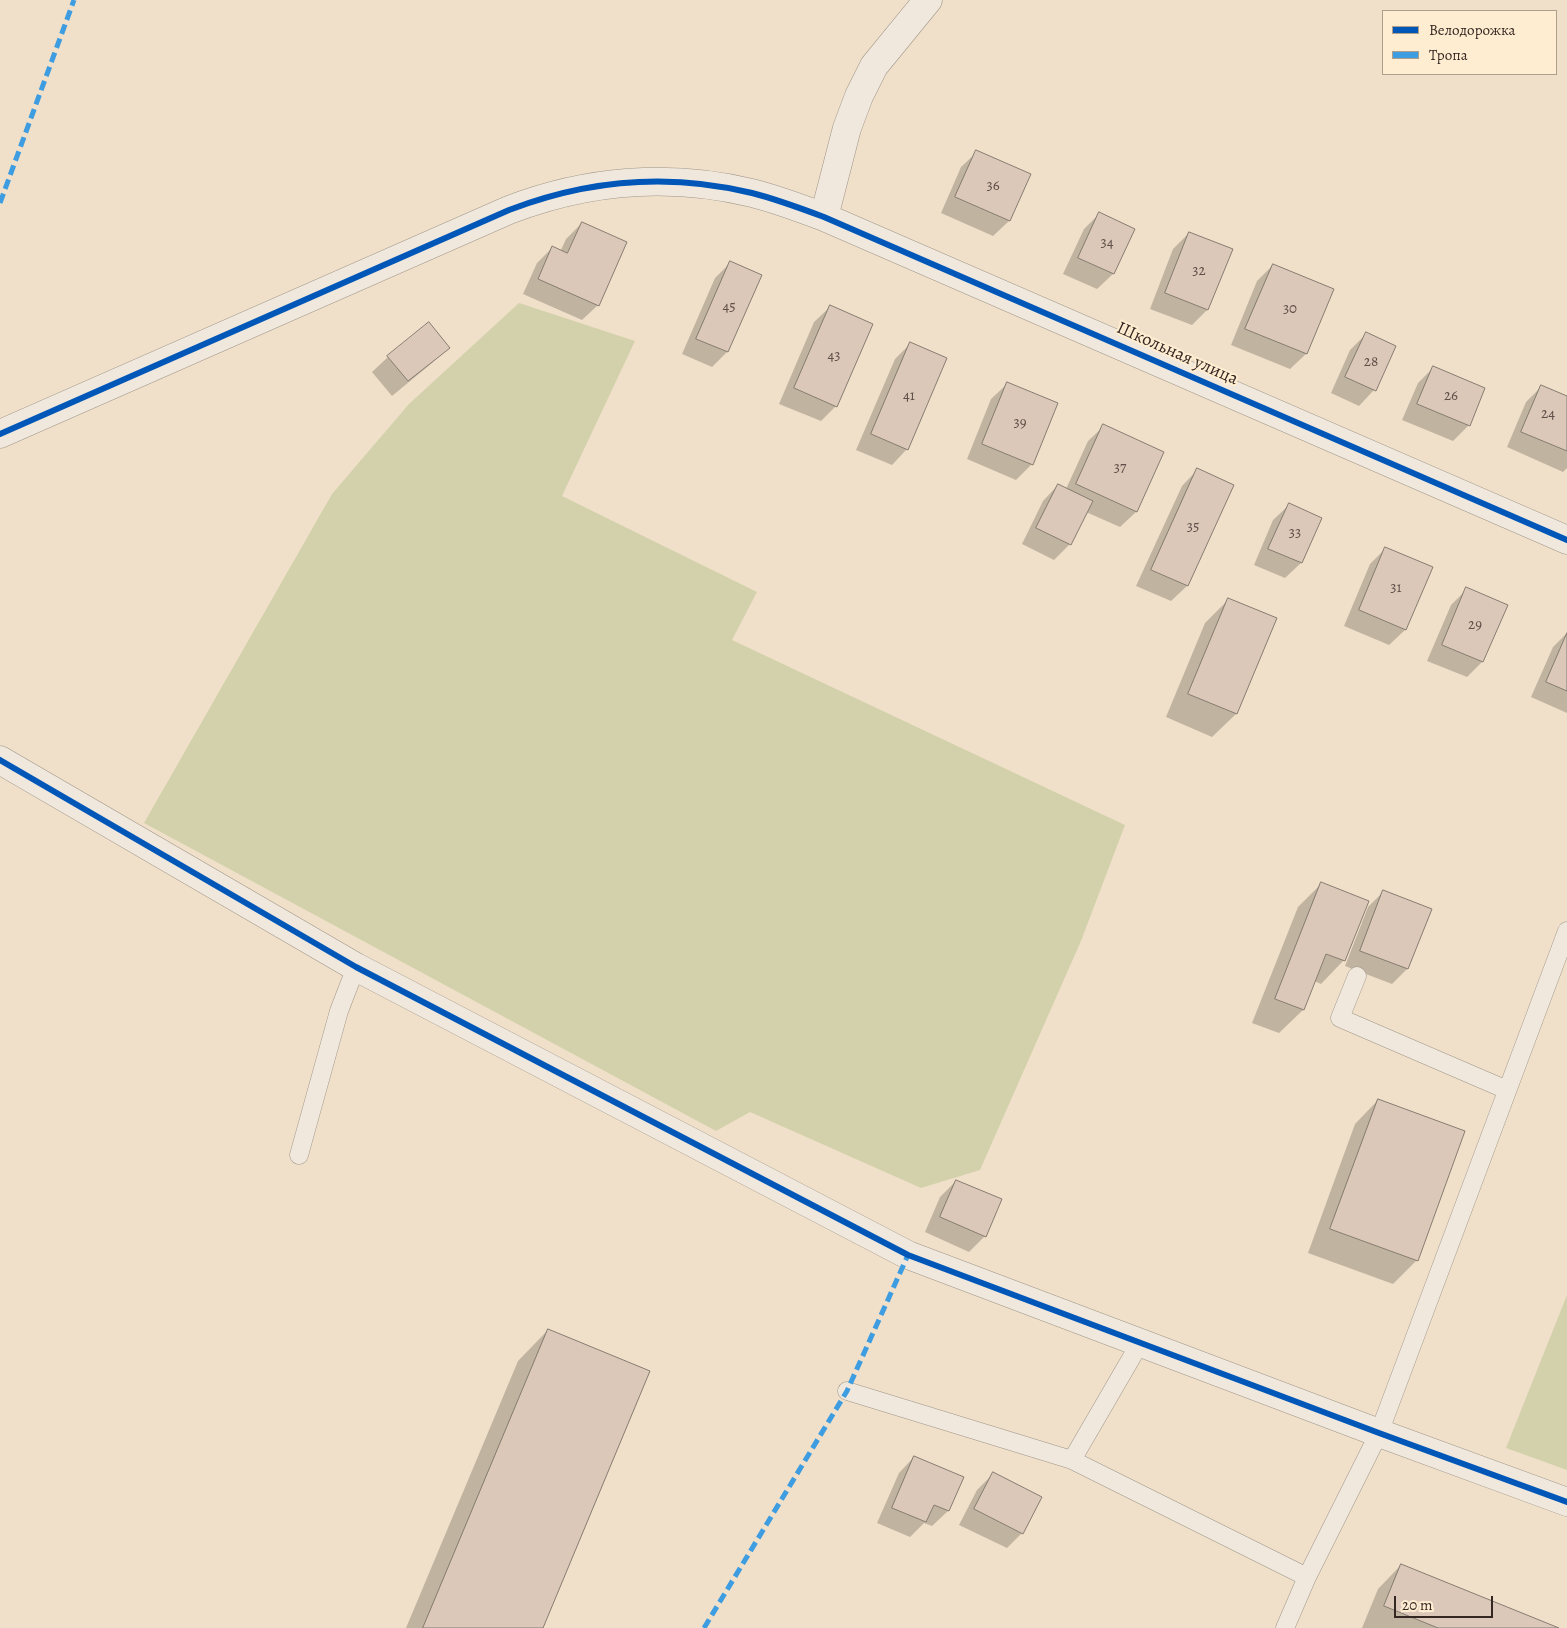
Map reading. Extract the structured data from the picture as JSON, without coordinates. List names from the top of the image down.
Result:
{
  "streets": {
    "street": ["Школьная улица"]
  },
  "house_numbers": [
    "36",
    "34",
    "32",
    "45",
    "30",
    "43",
    "28",
    "41",
    "26",
    "24",
    "39",
    "37",
    "35",
    "33",
    "31",
    "29"
  ],
  "legend": ["Велодорожка", "Тропа"],
  "scale_bar": "20 m"
}
